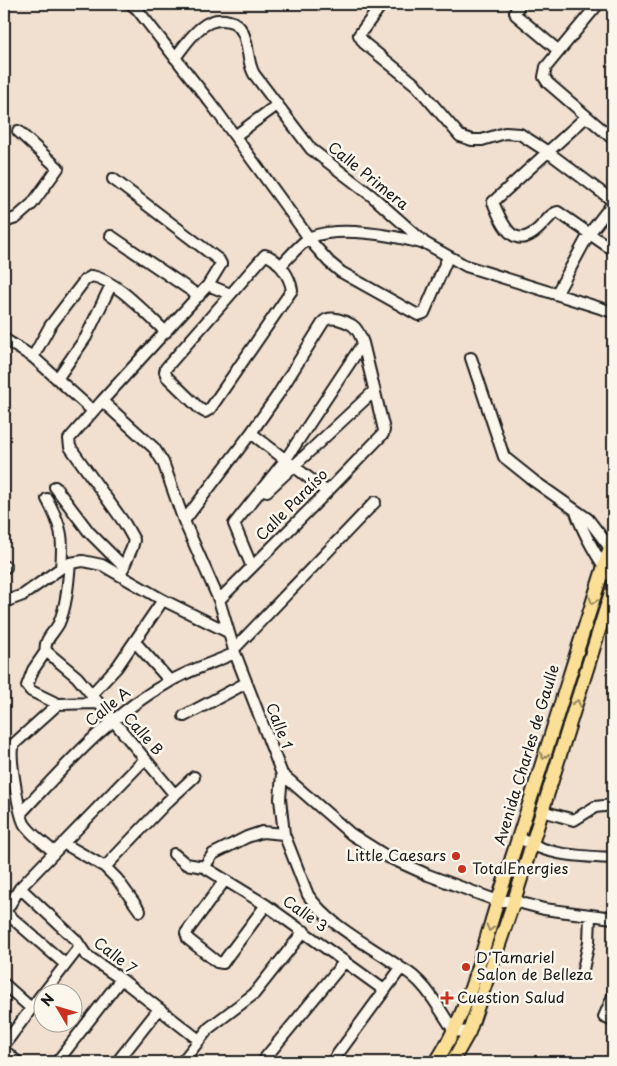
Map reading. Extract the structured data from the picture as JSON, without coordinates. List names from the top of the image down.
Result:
{
  "streets": {
    "main road": ["Avenida Charles de Gaulle"],
    "street": [
      "Calle Primera",
      "Calle Paraíso",
      "Calle A",
      "Calle 1",
      "Calle B",
      "Calle 3",
      "Calle 7"
    ]
  },
  "crossings": [
    ["Calle Paraíso", "Calle 1"],
    ["Calle A", "Calle 1"],
    ["Calle A", "Calle B"],
    ["Calle 1", "Avenida Charles de Gaulle"]
  ],
  "places": {
    "other": ["Little Caesars", "TotalEnergies", "D'Tamariel Salon de Belleza"],
    "health": ["Cuestion Salud"]
  },
  "north": "top left"
}
